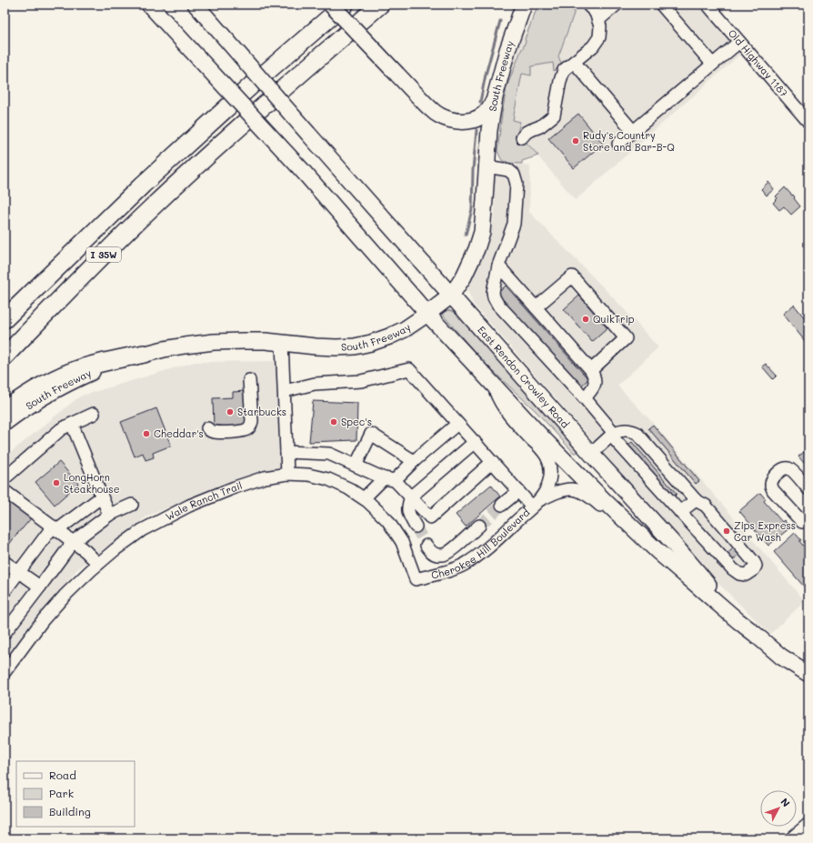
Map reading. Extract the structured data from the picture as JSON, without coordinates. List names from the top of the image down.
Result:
{
  "streets": {
    "highway": ["I 35W"],
    "main road": ["South Freeway", "East Rendon Crowley Road"],
    "street": ["Old Highway 1187", "Wale Ranch Trail", "Cherokee Hill Boulevard"]
  },
  "crossings": [
    ["South Freeway", "East Rendon Crowley Road"],
    ["East Rendon Crowley Road", "Cherokee Hill Boulevard"],
    ["Wale Ranch Trail", "Cherokee Hill Boulevard"]
  ],
  "places": [
    "Rudy's Country Store and Bar-B-Q",
    "QuikTrip",
    "Starbucks",
    "Spec's",
    "Cheddar's",
    "LongHorn Steakhouse",
    "Zips Express Car Wash"
  ],
  "legend": ["Road", "Park", "Building"],
  "north": "top right"
}
